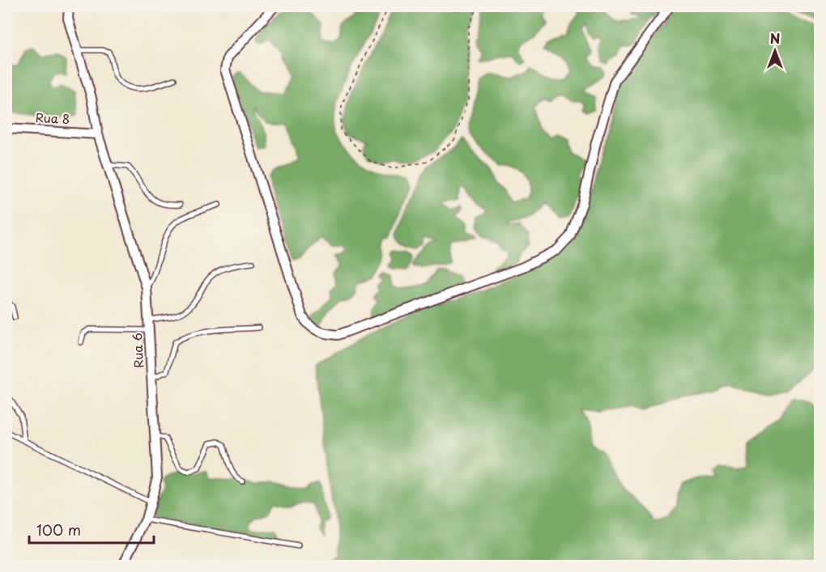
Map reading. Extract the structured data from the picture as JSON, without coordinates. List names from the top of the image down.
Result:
{
  "streets": {
    "street": ["Rua 8", "Rua 6"]
  },
  "crossings": [
    ["Rua 8", "Rua 6"]
  ],
  "scale_bar": "100 m",
  "north": "top"
}
